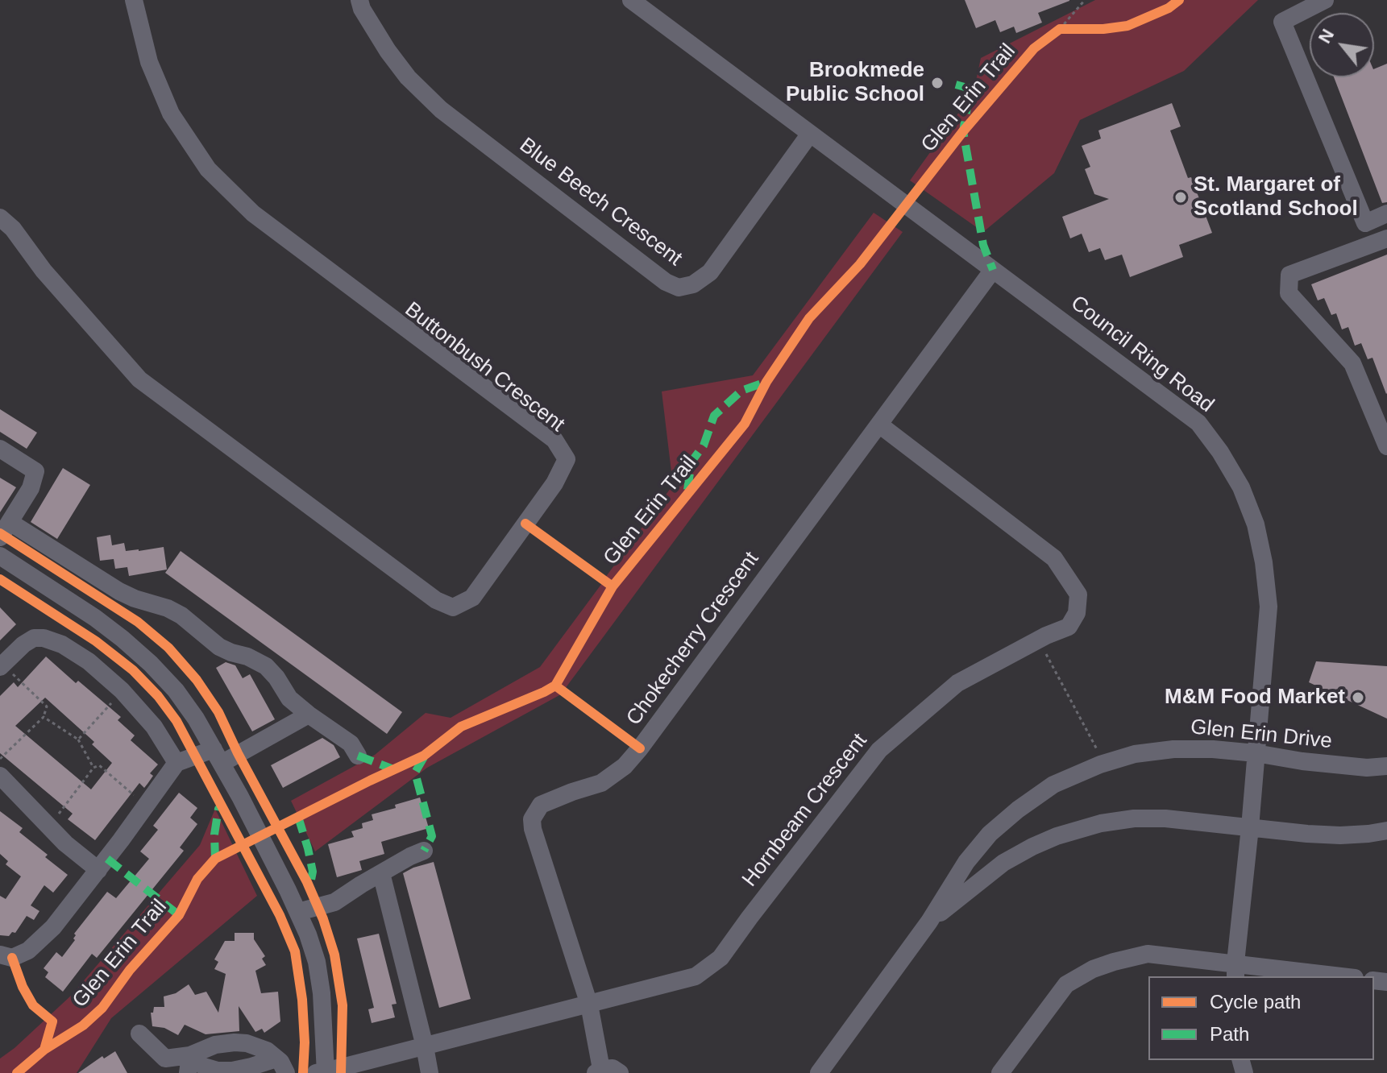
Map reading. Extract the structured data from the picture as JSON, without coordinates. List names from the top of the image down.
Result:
{
  "streets": {
    "street": [
      "Blue Beech Crescent",
      "Council Ring Road",
      "Buttonbush Crescent",
      "Chokecherry Crescent",
      "Glen Erin Drive",
      "Hornbeam Crescent"
    ],
    "cycle path": ["Glen Erin Trail"]
  },
  "crossings": [
    ["Blue Beech Crescent", "Council Ring Road"],
    ["Council Ring Road", "Chokecherry Crescent"],
    ["Council Ring Road", "Glen Erin Drive"],
    ["Chokecherry Crescent", "Hornbeam Crescent"]
  ],
  "places": ["Brookmede Public School", "St. Margaret of Scotland School", "M&M Food Market"],
  "legend": ["Cycle path", "Path"],
  "north": "top left"
}
